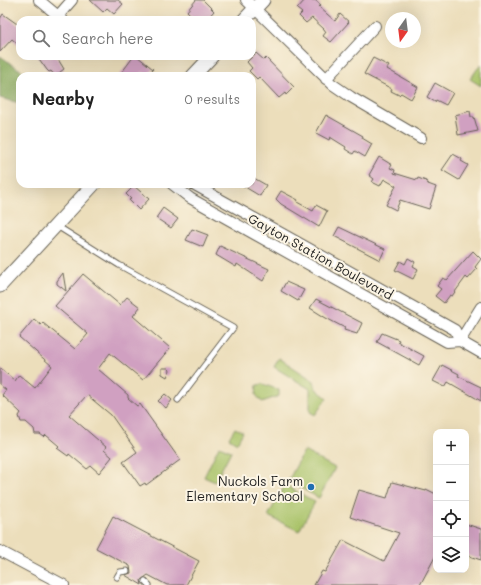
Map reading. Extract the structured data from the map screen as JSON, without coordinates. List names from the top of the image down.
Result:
{
  "streets": {
    "street": ["Gayton Station Boulevard"]
  },
  "places": ["Nuckols Farm Elementary School"],
  "north": "bottom",
  "page": {
    "search": "Search here",
    "heading": ["Nearby", "0 results"],
    "map_buttons": ["+", "−"]
  }
}
